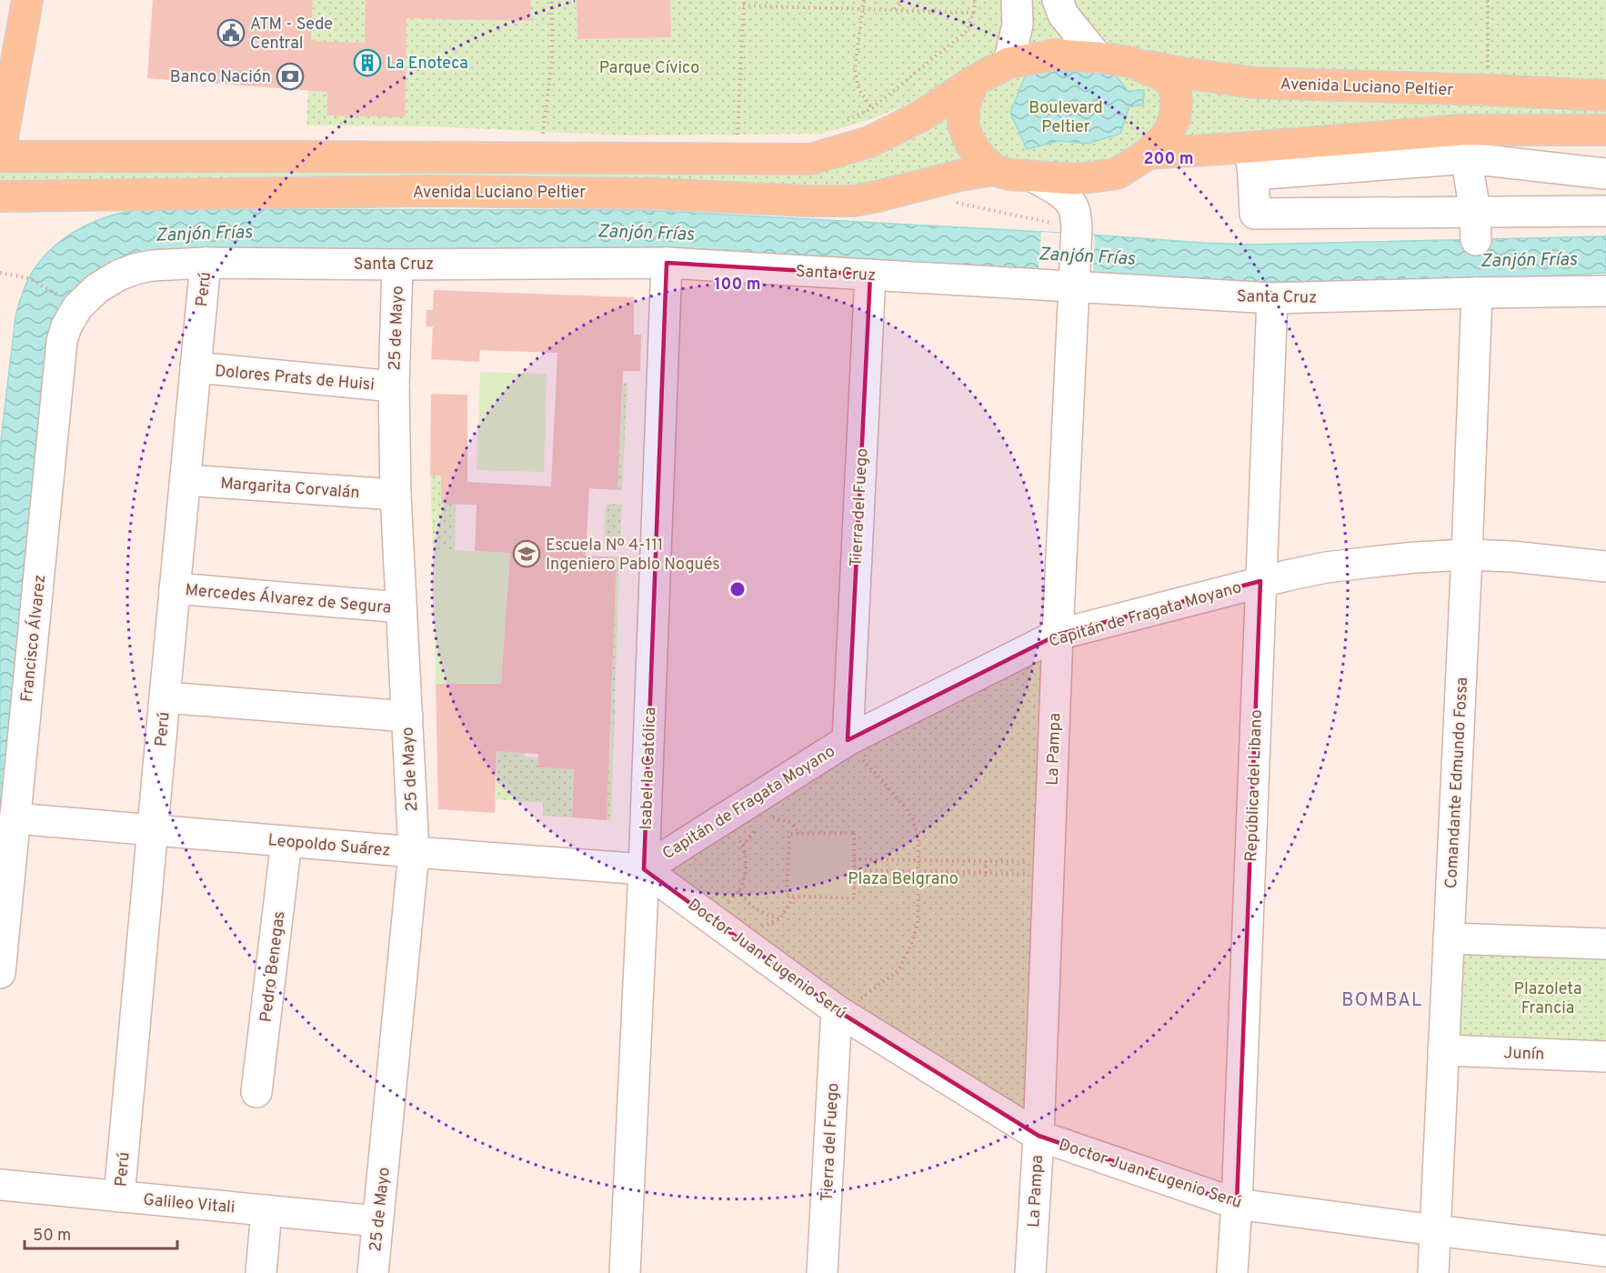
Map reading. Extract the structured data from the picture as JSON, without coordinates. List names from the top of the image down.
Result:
{
  "streets": {
    "main road": ["Avenida Luciano Peltier"],
    "street": [
      "Santa Cruz",
      "Perú",
      "25 de Mayo",
      "Dolores Prats de Huisi",
      "Margarita Corvalán",
      "Tierra del Fuego",
      "Mercedes Álvarez de Segura",
      "Capitán de Fragata Moyano",
      "Francisco Álvarez",
      "La Pampa",
      "Isabel la Católica",
      "Comandante Edmundo Fossa",
      "República del Libano",
      "Leopoldo Suárez",
      "Doctor Juan Eugenio Serú",
      "Pedro Benegas",
      "Junín",
      "Galileo Vitali"
    ]
  },
  "crossings": [
    ["Avenida Luciano Peltier", "La Pampa"],
    ["Santa Cruz", "Perú"],
    ["Santa Cruz", "25 de Mayo"],
    ["Santa Cruz", "Tierra del Fuego"],
    ["Santa Cruz", "Francisco Álvarez"],
    ["Santa Cruz", "La Pampa"],
    ["Santa Cruz", "Isabel la Católica"],
    ["Santa Cruz", "Comandante Edmundo Fossa"],
    ["Santa Cruz", "República del Libano"],
    ["Perú", "Dolores Prats de Huisi"],
    ["Perú", "Margarita Corvalán"],
    ["Perú", "Mercedes Álvarez de Segura"],
    ["Perú", "Leopoldo Suárez"],
    ["Perú", "Galileo Vitali"],
    ["25 de Mayo", "Dolores Prats de Huisi"],
    ["25 de Mayo", "Margarita Corvalán"],
    ["25 de Mayo", "Mercedes Álvarez de Segura"],
    ["25 de Mayo", "Leopoldo Suárez"],
    ["25 de Mayo", "Galileo Vitali"],
    ["Tierra del Fuego", "Capitán de Fragata Moyano"],
    ["Tierra del Fuego", "Doctor Juan Eugenio Serú"],
    ["Capitán de Fragata Moyano", "La Pampa"],
    ["Capitán de Fragata Moyano", "Isabel la Católica"],
    ["Capitán de Fragata Moyano", "Comandante Edmundo Fossa"],
    ["Capitán de Fragata Moyano", "República del Libano"],
    ["Capitán de Fragata Moyano", "Leopoldo Suárez"],
    ["Capitán de Fragata Moyano", "Doctor Juan Eugenio Serú"],
    ["Francisco Álvarez", "Leopoldo Suárez"],
    ["La Pampa", "Doctor Juan Eugenio Serú"],
    ["Isabel la Católica", "Leopoldo Suárez"],
    ["Isabel la Católica", "Doctor Juan Eugenio Serú"],
    ["Comandante Edmundo Fossa", "Doctor Juan Eugenio Serú"],
    ["Comandante Edmundo Fossa", "Junín"],
    ["República del Libano", "Doctor Juan Eugenio Serú"],
    ["Leopoldo Suárez", "Doctor Juan Eugenio Serú"],
    ["Leopoldo Suárez", "Pedro Benegas"]
  ],
  "districts": ["BOMBAL"],
  "water": ["Zanjón Frías"],
  "parks": [
    "Parque Cívico",
    "Boulevard Peltier",
    "Plaza Belgrano",
    "Plazoleta Francia"
  ],
  "places": {
    "public building": ["ATM - Sede Central"],
    "building": ["La Enoteca"],
    "bank": ["Banco Nación"],
    "school or university": ["Escuela Nº 4-111 Ingeniero Pablo Nogués"]
  },
  "scale_bar": "50 m",
  "rings": ["200 m", "100 m"]
}
